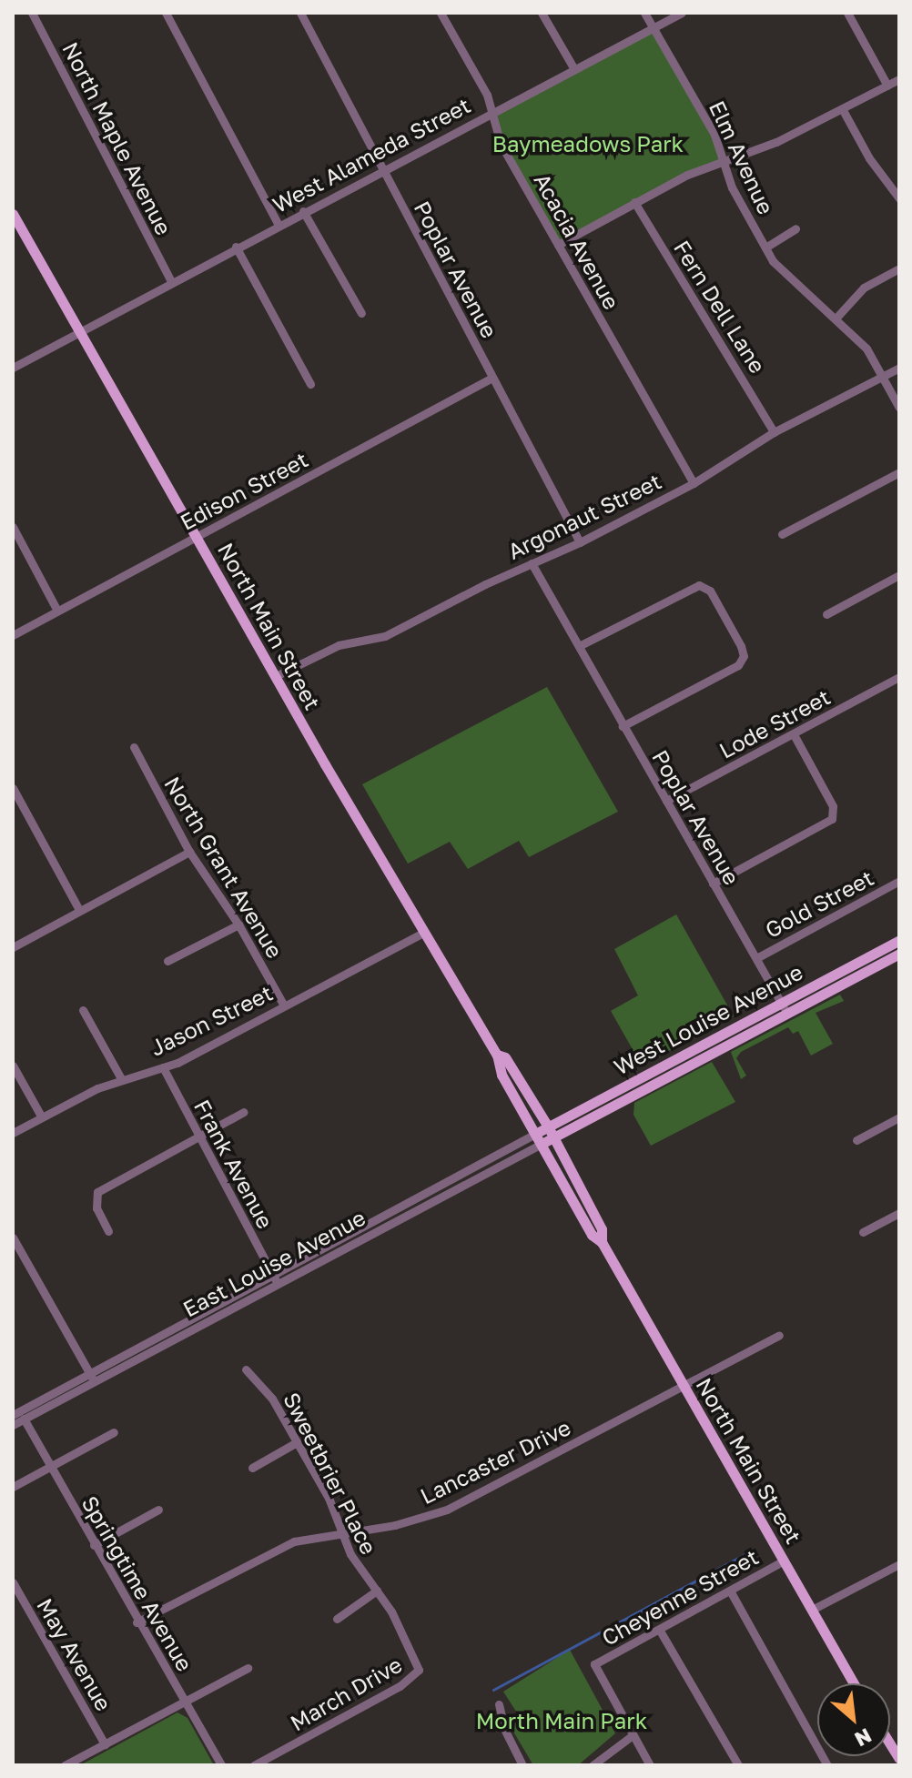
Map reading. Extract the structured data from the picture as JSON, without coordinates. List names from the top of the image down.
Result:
{
  "streets": {
    "main road": ["North Main Street", "West Louise Avenue", "East Louise Avenue"],
    "street": [
      "North Maple Avenue",
      "West Alameda Street",
      "Elm Avenue",
      "Acacia Avenue",
      "Poplar Avenue",
      "Fern Dell Lane",
      "Edison Street",
      "Argonaut Street",
      "Lode Street",
      "North Grant Avenue",
      "Gold Street",
      "Jason Street",
      "Frank Avenue",
      "Lancaster Drive",
      "Sweetbrier Place",
      "Springtime Avenue",
      "Cheyenne Street",
      "May Avenue",
      "March Drive"
    ]
  },
  "crossings": [
    ["North Maple Avenue", "West Alameda Street"],
    ["West Alameda Street", "Elm Avenue"],
    ["West Alameda Street", "Acacia Avenue"],
    ["West Alameda Street", "Poplar Avenue"],
    ["West Alameda Street", "North Main Street"],
    ["Elm Avenue", "Argonaut Street"],
    ["Acacia Avenue", "Argonaut Street"],
    ["Poplar Avenue", "Edison Street"],
    ["Poplar Avenue", "Argonaut Street"],
    ["Poplar Avenue", "Lode Street"],
    ["Poplar Avenue", "Gold Street"],
    ["Poplar Avenue", "West Louise Avenue"],
    ["Fern Dell Lane", "Argonaut Street"],
    ["Edison Street", "North Main Street"],
    ["Argonaut Street", "North Main Street"],
    ["North Main Street", "West Louise Avenue"],
    ["North Main Street", "Jason Street"],
    ["North Main Street", "East Louise Avenue"],
    ["North Main Street", "Lancaster Drive"],
    ["North Main Street", "Cheyenne Street"],
    ["North Grant Avenue", "Jason Street"],
    ["West Louise Avenue", "East Louise Avenue"],
    ["Jason Street", "Frank Avenue"],
    ["Frank Avenue", "East Louise Avenue"],
    ["East Louise Avenue", "Springtime Avenue"],
    ["Lancaster Drive", "Sweetbrier Place"],
    ["Lancaster Drive", "Springtime Avenue"],
    ["Sweetbrier Place", "March Drive"]
  ],
  "parks": ["Baymeadows Park", "Morth Main Park"],
  "north": "bottom right"
}
